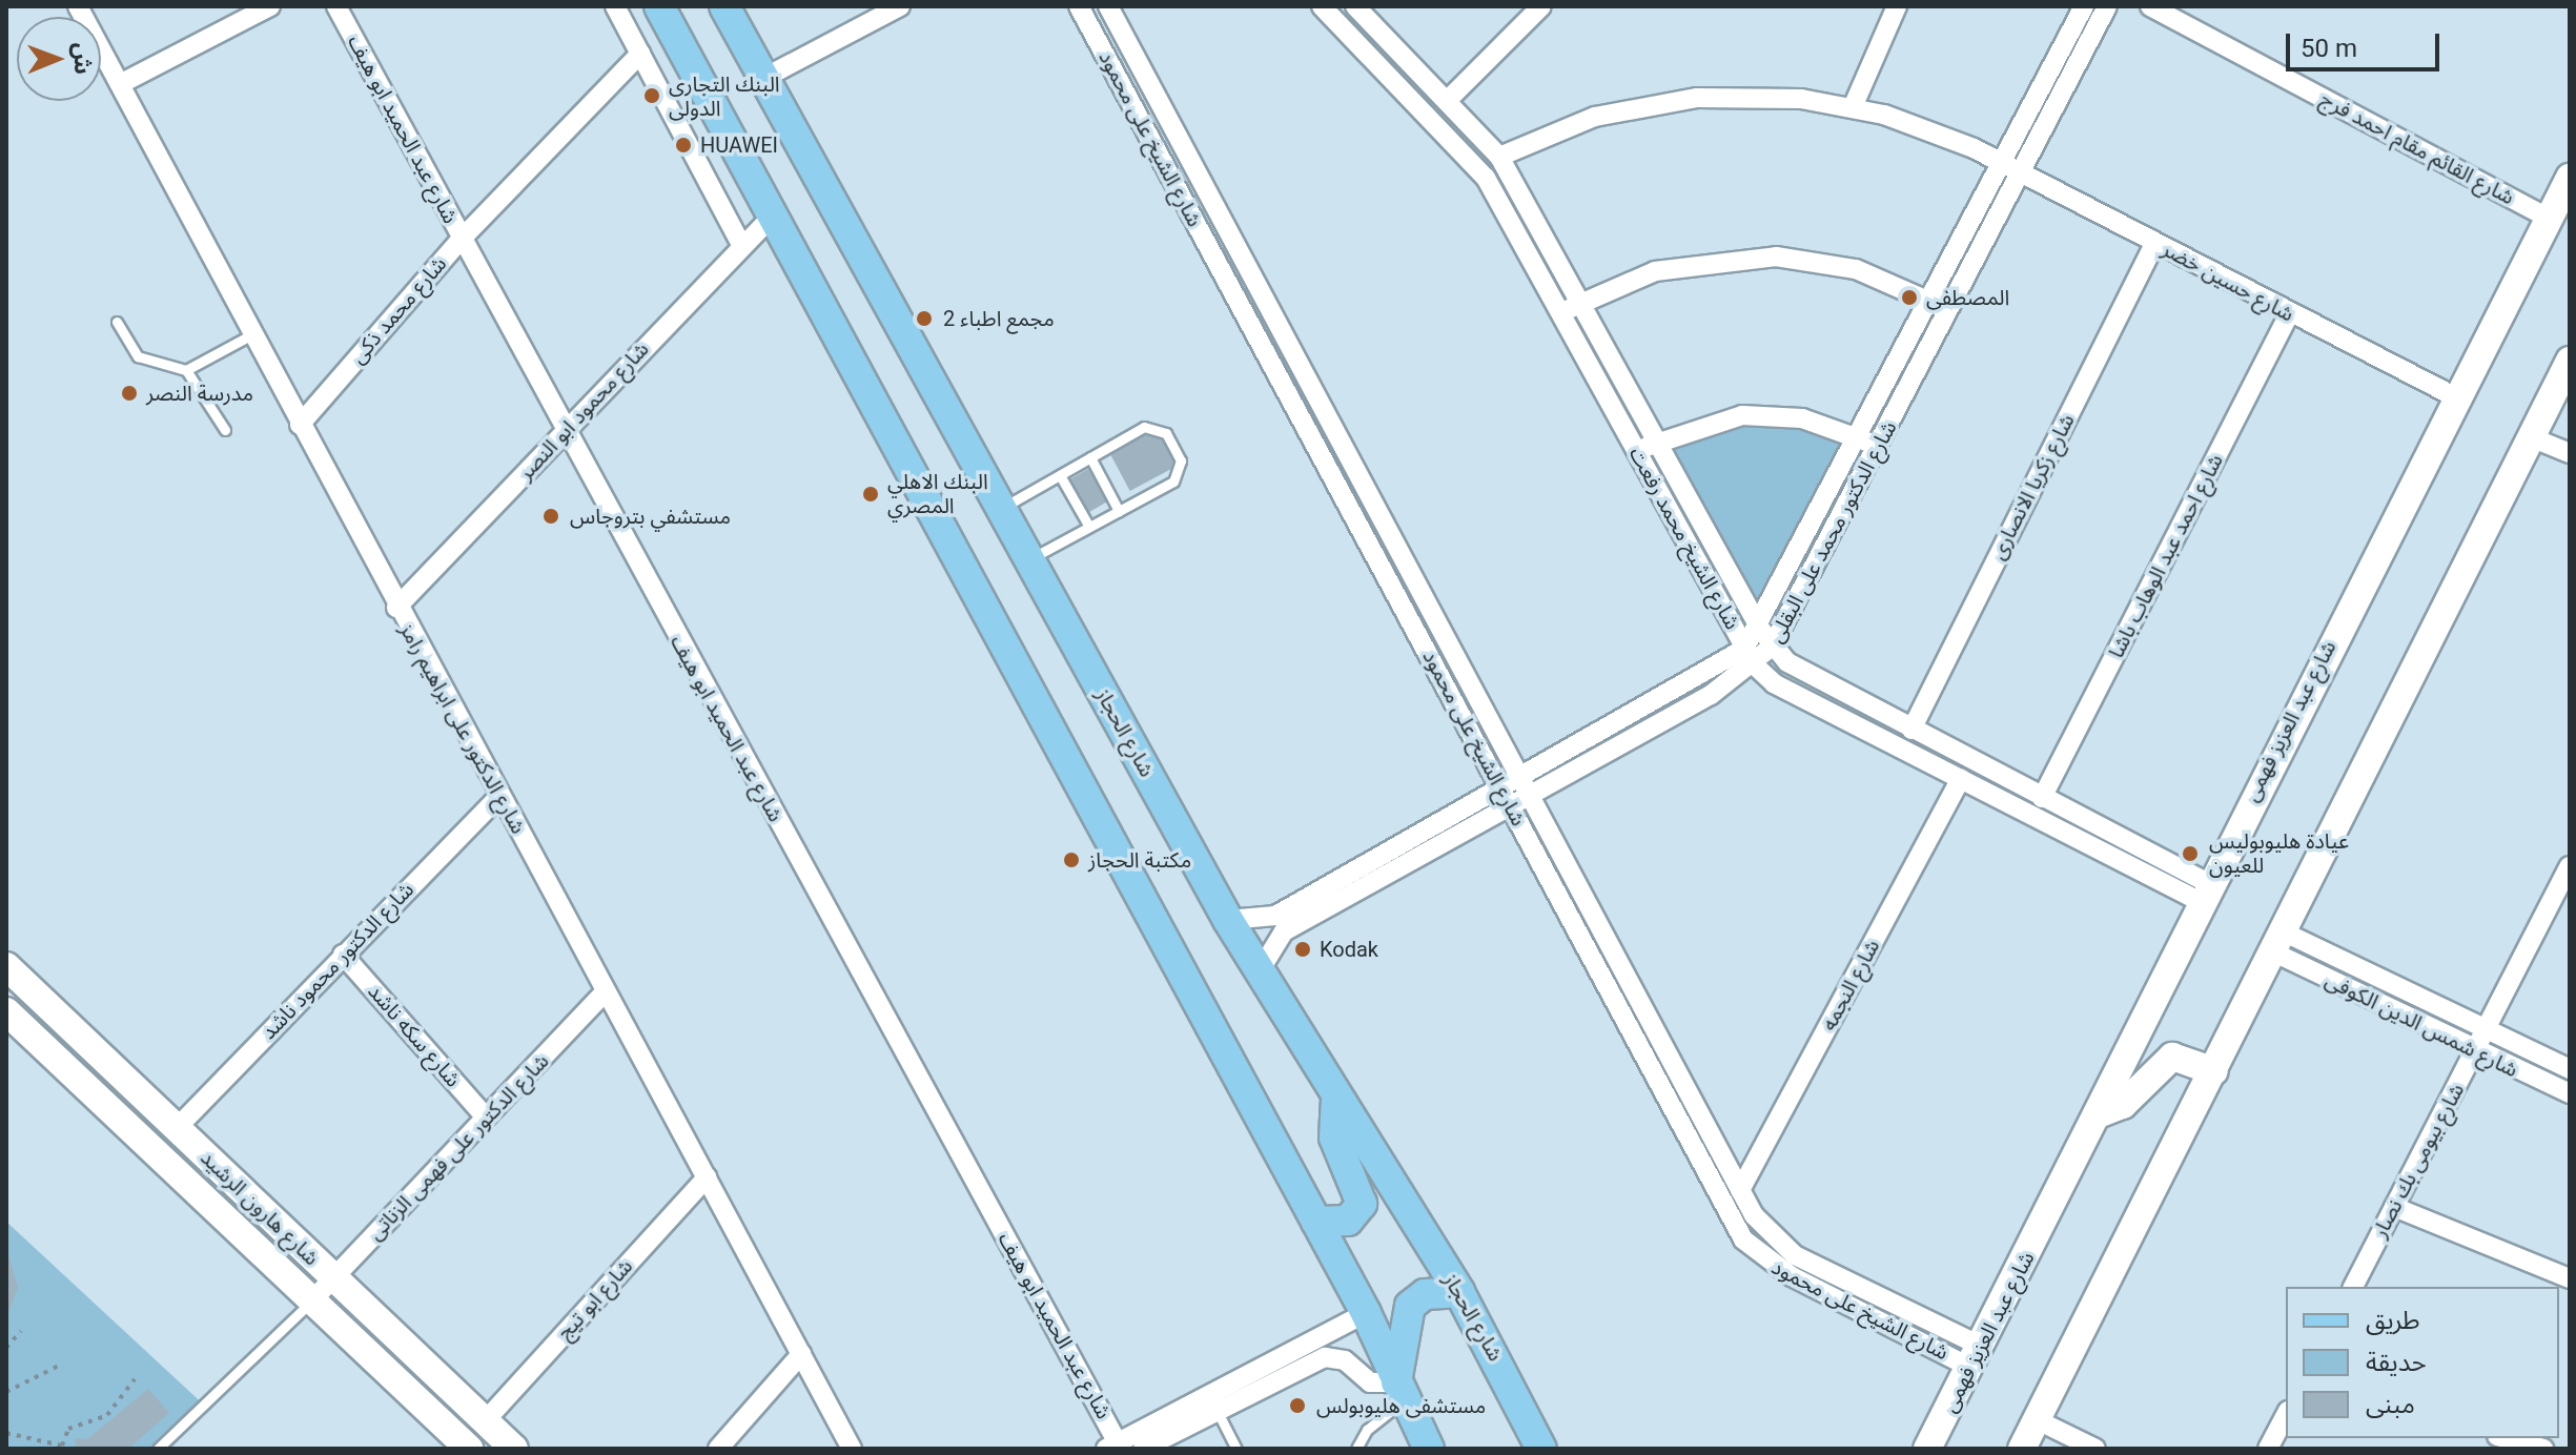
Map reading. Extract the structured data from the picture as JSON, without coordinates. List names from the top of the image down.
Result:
{
  "streets": {
    "main road": ["شارع عبد العزيز فهمى", "شارع الحجاز", "شارع هارون الرشيد"],
    "street": [
      "شارع عبد الحميد ابو هيف",
      "شارع الشيخ على محمود",
      "شارع القائم مقام احمد فرج",
      "شارع حسين خضر",
      "شارع محمد ذكى",
      "شارع محمود ابو النصر",
      "شارع زكريا الانصارى",
      "شارع الدكتور محمد على البقلى",
      "شارع الشيخ محمد رفعت",
      "شارع احمد عبد الوهاب باشا",
      "شارع الدكتور على ابراهيم رامز",
      "شارع الدكتور محمود ناشد",
      "شارع النجمه",
      "شارع شمس الدين الكوفى",
      "شارع سكه ناشد",
      "شارع الدكتور على فهمى الزناتى",
      "شارع بيومى بك نصار",
      "شارع ابو تيج"
    ]
  },
  "crossings": [
    ["شارع عبد الحميد ابو هيف", "شارع محمد ذكى"],
    ["شارع عبد الحميد ابو هيف", "شارع محمود ابو النصر"],
    ["شارع الشيخ على محمود", "شارع الدكتور محمد على البقلى"],
    ["شارع الشيخ على محمود", "شارع عبد العزيز فهمى"],
    ["شارع الشيخ على محمود", "شارع النجمه"],
    ["شارع القائم مقام احمد فرج", "شارع عبد العزيز فهمى"],
    ["شارع حسين خضر", "شارع زكريا الانصارى"],
    ["شارع حسين خضر", "شارع الدكتور محمد على البقلى"],
    ["شارع حسين خضر", "شارع الشيخ محمد رفعت"],
    ["شارع حسين خضر", "شارع احمد عبد الوهاب باشا"],
    ["شارع حسين خضر", "شارع عبد العزيز فهمى"],
    ["شارع محمد ذكى", "شارع الدكتور على ابراهيم رامز"],
    ["شارع محمود ابو النصر", "شارع الدكتور على ابراهيم رامز"],
    ["شارع زكريا الانصارى", "شارع الشيخ محمد رفعت"],
    ["شارع الدكتور محمد على البقلى", "شارع الشيخ محمد رفعت"],
    ["شارع الدكتور محمد على البقلى", "شارع الحجاز"],
    ["شارع الشيخ محمد رفعت", "شارع احمد عبد الوهاب باشا"],
    ["شارع الشيخ محمد رفعت", "شارع عبد العزيز فهمى"],
    ["شارع الشيخ محمد رفعت", "شارع النجمه"],
    ["شارع الدكتور على ابراهيم رامز", "شارع الدكتور محمود ناشد"],
    ["شارع الدكتور على ابراهيم رامز", "شارع الدكتور على فهمى الزناتى"],
    ["شارع الدكتور على ابراهيم رامز", "شارع ابو تيج"],
    ["شارع الدكتور محمود ناشد", "شارع سكه ناشد"],
    ["شارع الدكتور محمود ناشد", "شارع هارون الرشيد"],
    ["شارع شمس الدين الكوفى", "شارع بيومى بك نصار"],
    ["شارع سكه ناشد", "شارع الدكتور على فهمى الزناتى"],
    ["شارع الدكتور على فهمى الزناتى", "شارع هارون الرشيد"],
    ["شارع هارون الرشيد", "شارع ابو تيج"]
  ],
  "places": [
    "البنك التجارى الدولى",
    "HUAWEI",
    "المصطفى",
    "مجمع اطباء 2",
    "مدرسة النصر",
    "البنك الاهلي المصري",
    "مستشفي بتروجاس",
    "عيادة هليوبوليس للعيون",
    "مكتبة الحجاز",
    "Kodak",
    "مستشفى هليوبولس"
  ],
  "legend": ["طريق", "حديقة", "مبنى"],
  "scale_bar": "50 m",
  "north": "right"
}
